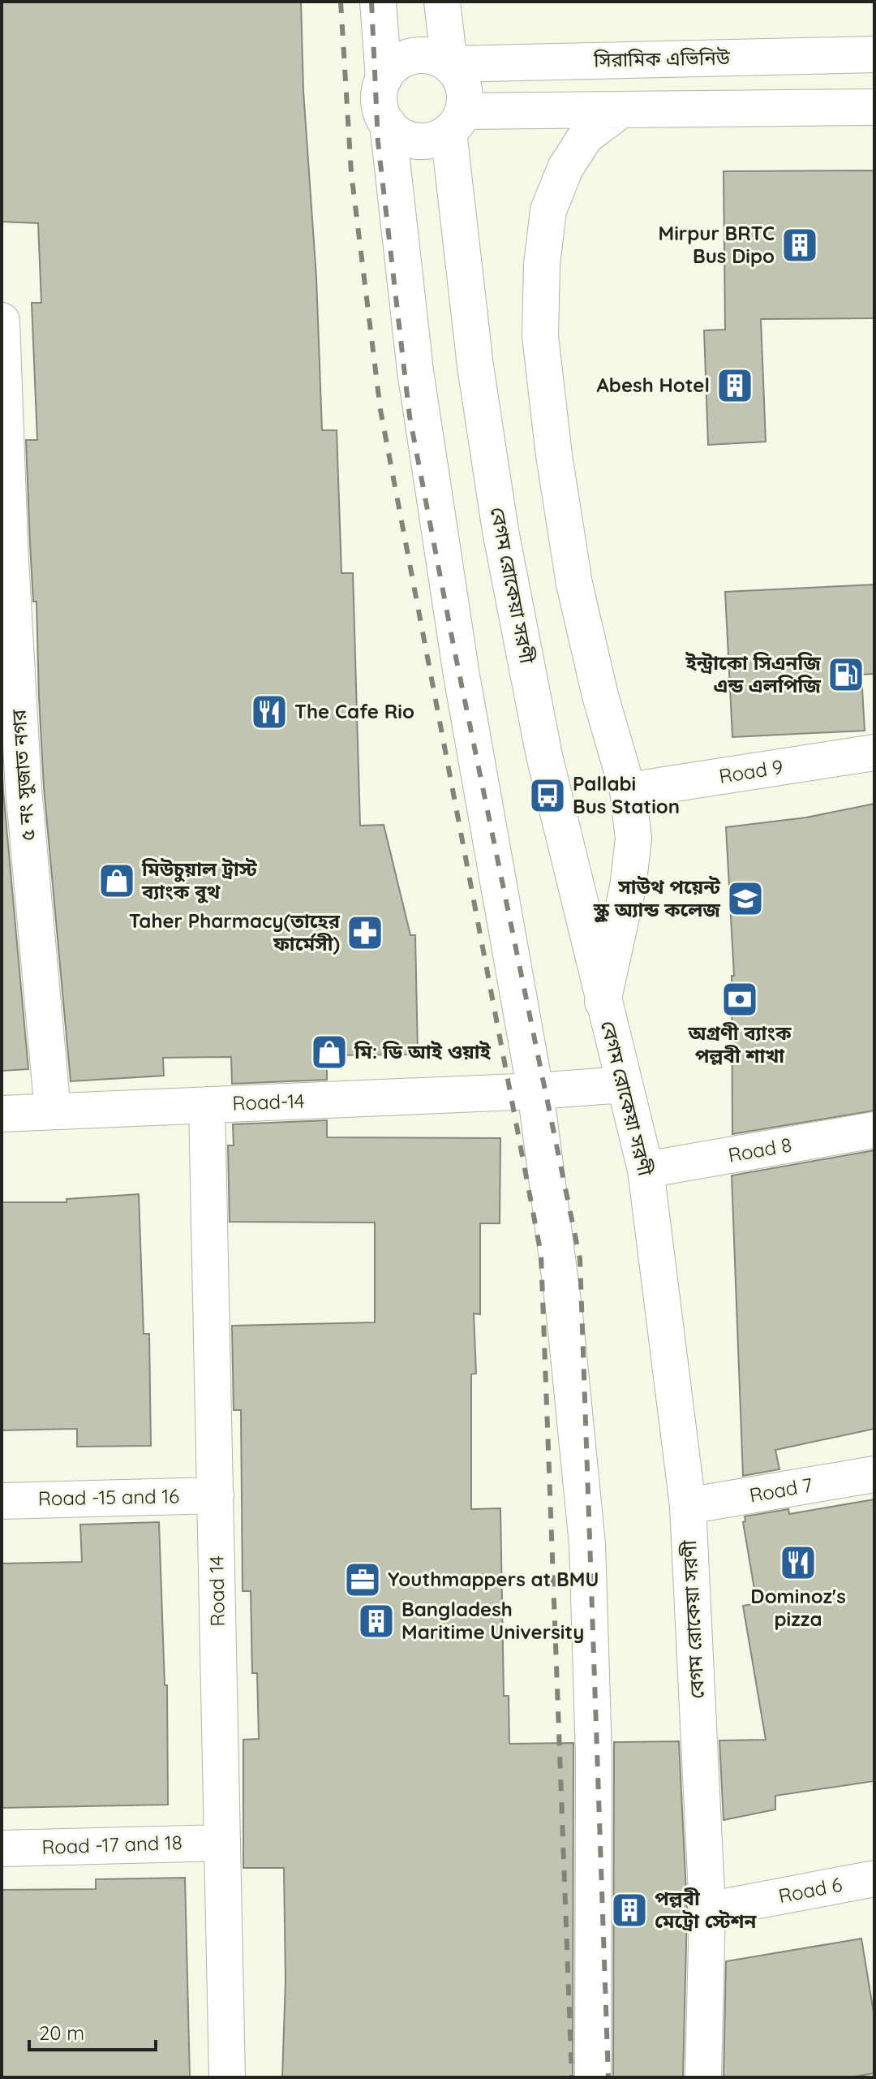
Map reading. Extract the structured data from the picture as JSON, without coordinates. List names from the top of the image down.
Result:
{
  "streets": {
    "main road": [
      "সিরামিক এভিনিউ",
      "বেগম রোকেয়া সরণী",
      "Road 9",
      "৫ নং সুজাত নগর",
      "Road-14",
      "Road 8",
      "Road 7",
      "Road -15 and 16",
      "Road 14",
      "Road -17 and 18",
      "Road 6"
    ]
  },
  "crossings": [
    ["সিরামিক এভিনিউ", "বেগম রোকেয়া সরণী"],
    ["বেগম রোকেয়া সরণী", "Road-14"],
    ["বেগম রোকেয়া সরণী", "Road 8"],
    ["বেগম রোকেয়া সরণী", "Road 7"],
    ["বেগম রোকেয়া সরণী", "Road 6"],
    ["৫ নং সুজাত নগর", "Road-14"],
    ["Road-14", "Road 14"],
    ["Road -15 and 16", "Road 14"],
    ["Road 14", "Road -17 and 18"]
  ],
  "places": {
    "building": [
      "Mirpur BRTC Bus Dipo",
      "Abesh Hotel",
      "Bangladesh Maritime University",
      "পল্লবী মেট্রো স্টেশন"
    ],
    "fuel station": ["ইন্ট্রাকো সিএনজি এন্ড এলপিজি"],
    "restaurant": ["The Cafe Rio", "Dominoz's pizza"],
    "bus stop": ["Pallabi Bus Station"],
    "shop": ["মিউচুয়াল ট্রাস্ট ব্যাংক বুথ", "মি: ডি আই ওয়াই"],
    "school or university": ["সাউথ পয়েন্ট স্কুল অ্যান্ড কলেজ"],
    "pharmacy": ["Taher Pharmacy(তাহের ফার্মেসী)"],
    "bank": ["অগ্রণী ব্যাংক পল্লবী শাখা"],
    "office": ["Youthmappers at BMU"]
  },
  "scale_bar": "20 m"
}
